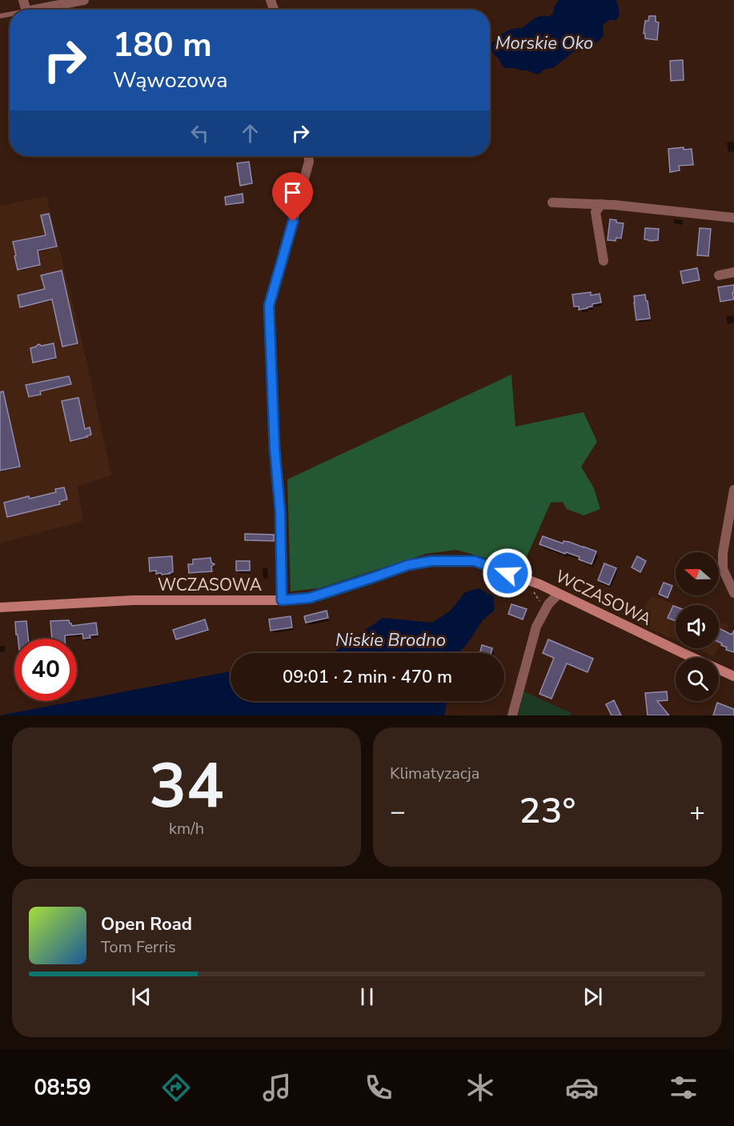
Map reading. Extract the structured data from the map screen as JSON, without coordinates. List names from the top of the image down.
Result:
{
  "streets": {
    "street": ["WCZASOWA"]
  },
  "water": ["Morskie Oko", "Niskie Brodno"],
  "north": "left",
  "page": {
    "turn": ["180 m", "Wąwozowa"],
    "limit": "40",
    "trip": "09:01 · 2 min · 470 m",
    "tile": [
      ["34", "km/h"],
      "Klimatyzacja"
    ],
    "heat": ["−", "23°", "+"],
    "song": ["Open Road", "Tom Ferris"],
    "tabs": "08:59"
  }
}
